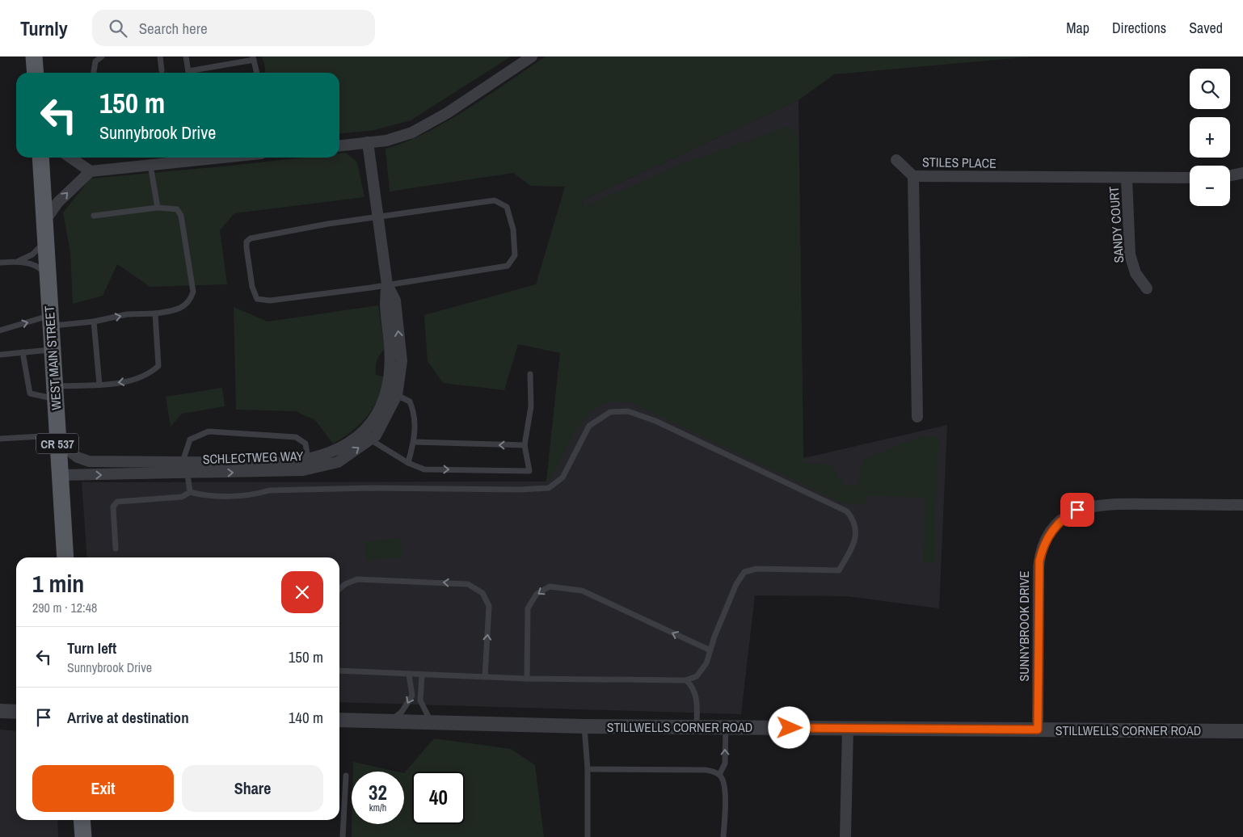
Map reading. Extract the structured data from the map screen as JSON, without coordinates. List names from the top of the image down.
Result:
{
  "streets": {
    "main road": ["WEST MAIN STREET", "CR 537"],
    "street": [
      "STILES PLACE",
      "SANDY COURT",
      "SCHLECTWEG WAY",
      "SUNNYBROOK DRIVE",
      "STILLWELLS CORNER ROAD"
    ]
  },
  "crossings": [
    ["STILES PLACE", "SANDY COURT"],
    ["WEST MAIN STREET", "SCHLECTWEG WAY"],
    ["SUNNYBROOK DRIVE", "STILLWELLS CORNER ROAD"]
  ],
  "page": {
    "header": "Turnly",
    "search": "Search here",
    "nav": ["Map", "Directions", "Saved"],
    "map_buttons": ["+", "−"],
    "turn": ["150 m", "Sunnybrook Drive"],
    "heading": ["1 min", "290 m · 12:48"],
    "list": [
      {
        "name": "Turn left",
        "note": "Sunnybrook Drive",
        "value": "150 m"
      },
      {
        "name": "Arrive at destination",
        "value": "140 m"
      }
    ],
    "buttons": ["Exit", "Share"],
    "speed": "32 km/h",
    "limit": "40"
  }
}
